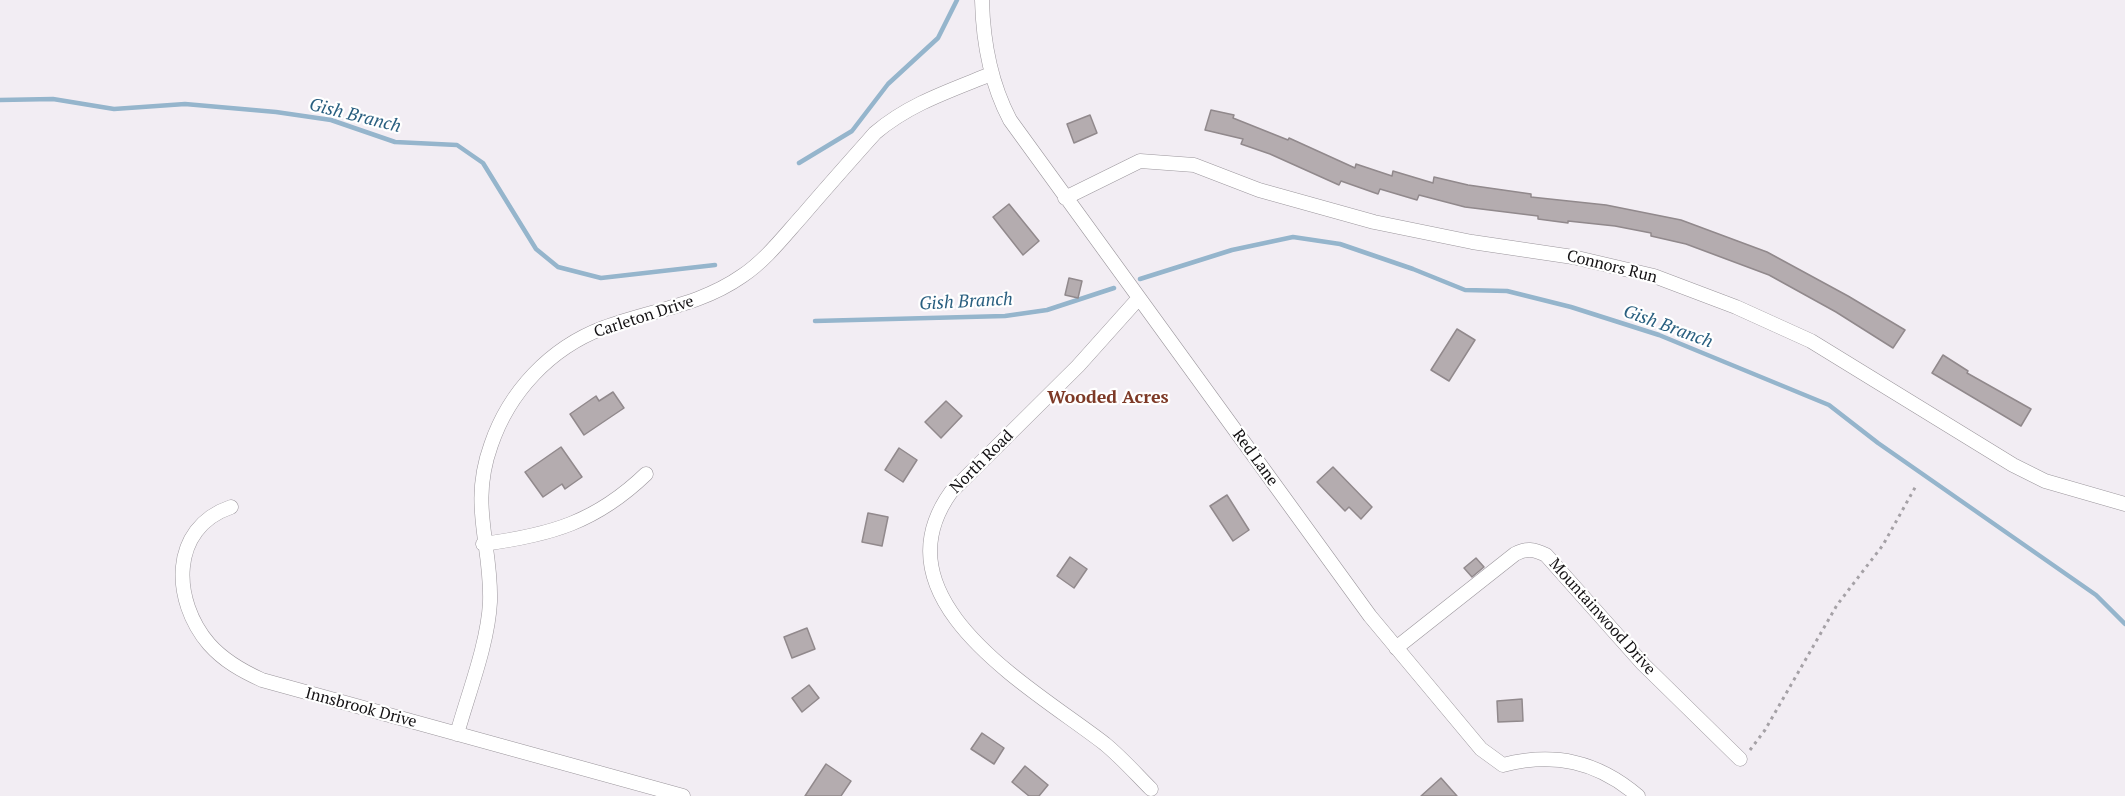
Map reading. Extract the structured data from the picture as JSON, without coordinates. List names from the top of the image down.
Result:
{
  "streets": {
    "street": [
      "Connors Run",
      "Carleton Drive",
      "Red Lane",
      "North Road",
      "Mountainwood Drive",
      "Innsbrook Drive"
    ]
  },
  "crossings": [
    ["Connors Run", "Red Lane"],
    ["Carleton Drive", "Red Lane"],
    ["Carleton Drive", "Innsbrook Drive"],
    ["Red Lane", "North Road"],
    ["Red Lane", "Mountainwood Drive"]
  ],
  "districts": ["Wooded Acres"],
  "water": ["Gish Branch"]
}
